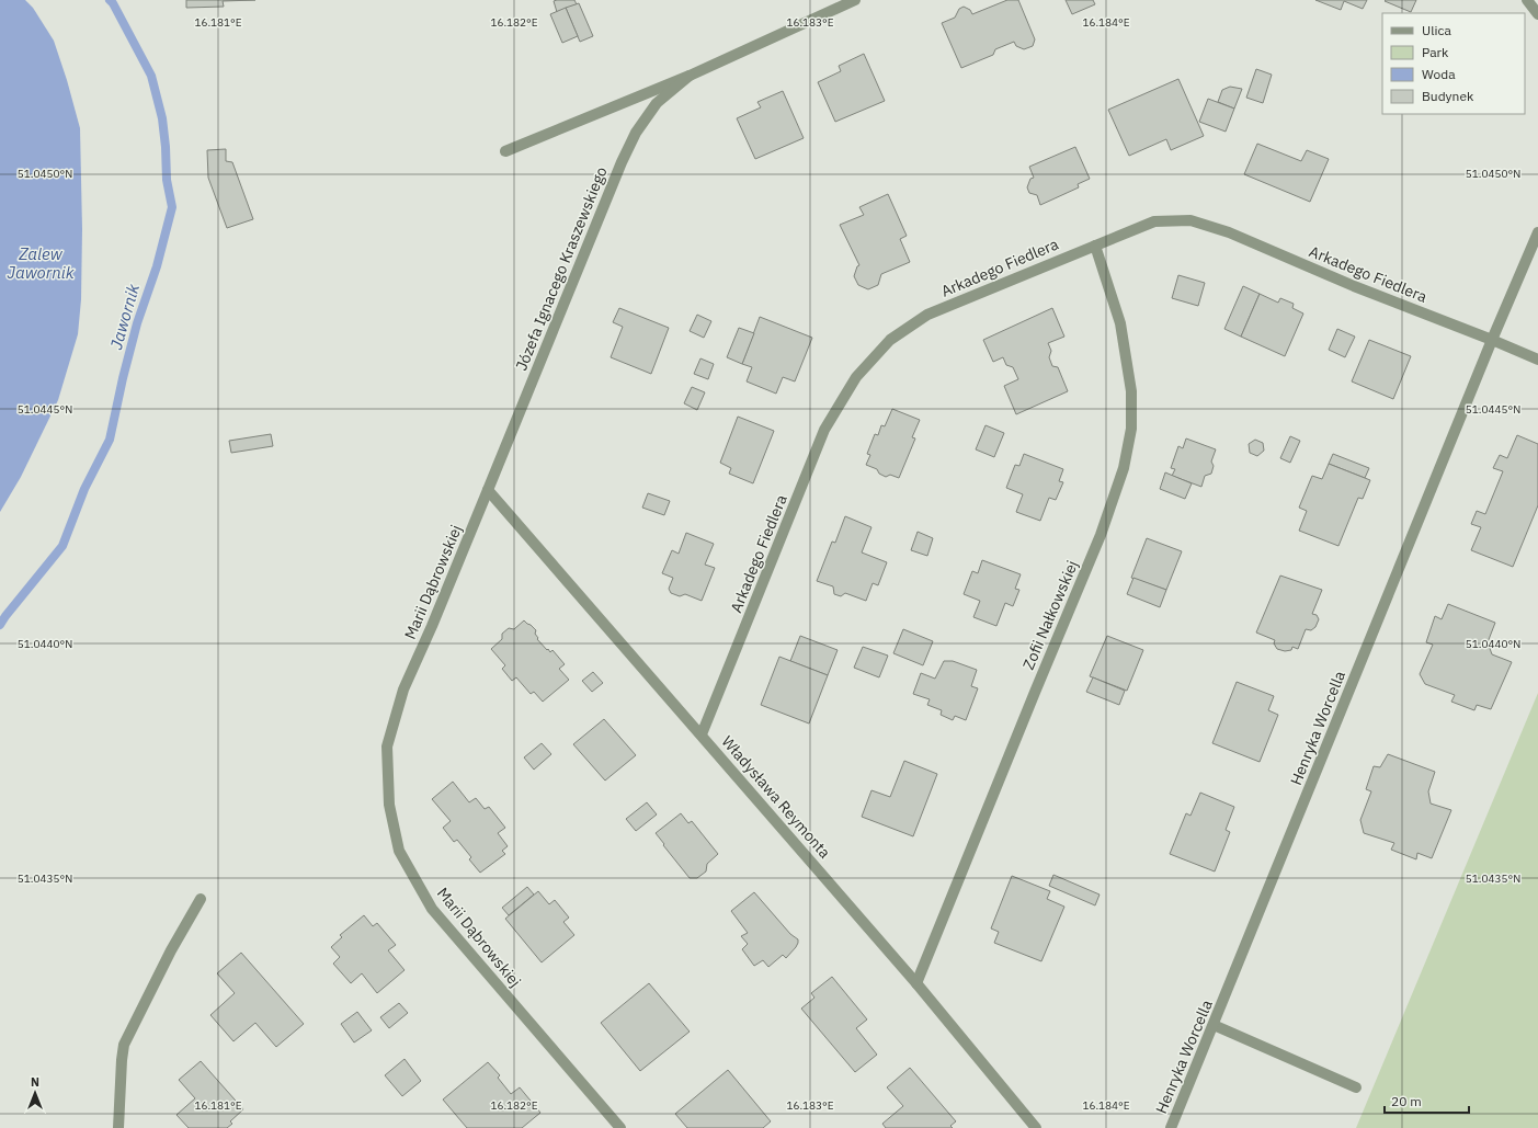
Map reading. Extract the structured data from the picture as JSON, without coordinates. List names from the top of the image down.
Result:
{
  "streets": {
    "street": [
      "Arkadego Fiedlera",
      "Józefa Ignacego Kraszewskiego",
      "Marii Dąbrowskiej",
      "Zofii Nałkowskiej",
      "Henryka Worcella",
      "Władysława Reymonta"
    ]
  },
  "crossings": [
    ["Arkadego Fiedlera", "Zofii Nałkowskiej"],
    ["Arkadego Fiedlera", "Henryka Worcella"],
    ["Arkadego Fiedlera", "Władysława Reymonta"],
    ["Józefa Ignacego Kraszewskiego", "Marii Dąbrowskiej"],
    ["Józefa Ignacego Kraszewskiego", "Władysława Reymonta"],
    ["Marii Dąbrowskiej", "Władysława Reymonta"],
    ["Zofii Nałkowskiej", "Władysława Reymonta"]
  ],
  "water": ["Zalew Jawornik", "Jawornik"],
  "legend": [
    "Ulica",
    "Park",
    "Woda",
    "Budynek"
  ],
  "scale_bar": "20 m",
  "north": "top",
  "coordinates": [
    "16.181°E",
    "16.182°E",
    "16.183°E",
    "16.184°E",
    "51.0450°N",
    "51.0445°N",
    "51.0440°N",
    "51.0435°N"
  ]
}
